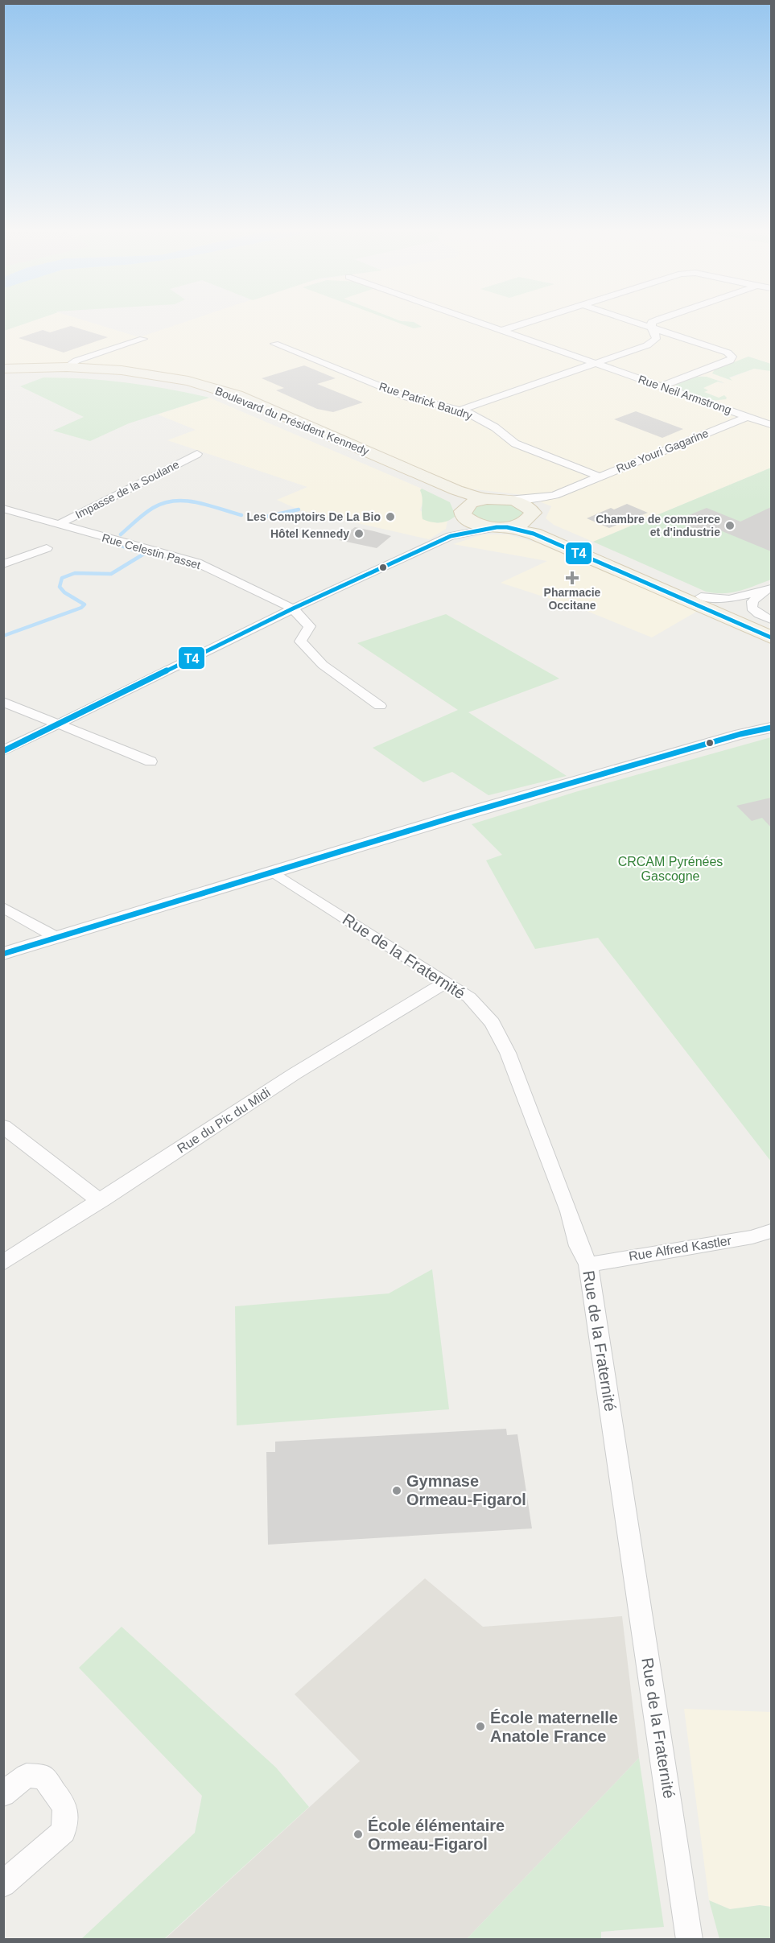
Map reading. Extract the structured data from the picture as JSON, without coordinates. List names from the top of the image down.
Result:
{
  "streets": {
    "main road": ["Boulevard du Président Kennedy"],
    "street": [
      "Rue Neil Armstrong",
      "Rue Patrick Baudry",
      "Rue Youri Gagarine",
      "Impasse de la Soulane",
      "Rue Celestin Passet",
      "Rue de la Fraternité",
      "Rue du Pic du Midi",
      "Rue Alfred Kastler"
    ]
  },
  "crossings": [
    ["Rue Neil Armstrong", "Rue Youri Gagarine"],
    ["Rue Patrick Baudry", "Rue Youri Gagarine"],
    ["Impasse de la Soulane", "Rue Celestin Passet"],
    ["Rue de la Fraternité", "Rue du Pic du Midi"],
    ["Rue de la Fraternité", "Rue Alfred Kastler"]
  ],
  "parks": ["CRCAM Pyrénées Gascogne"],
  "places": {
    "other": [
      "Les Comptoirs De La Bio",
      "Chambre de commerce et d'industrie",
      "Hôtel Kennedy",
      "Gymnase Ormeau-Figarol",
      "École maternelle Anatole France",
      "École élémentaire Ormeau-Figarol"
    ],
    "health": ["Pharmacie Occitane"]
  },
  "lines": ["transit line T4"]
}
